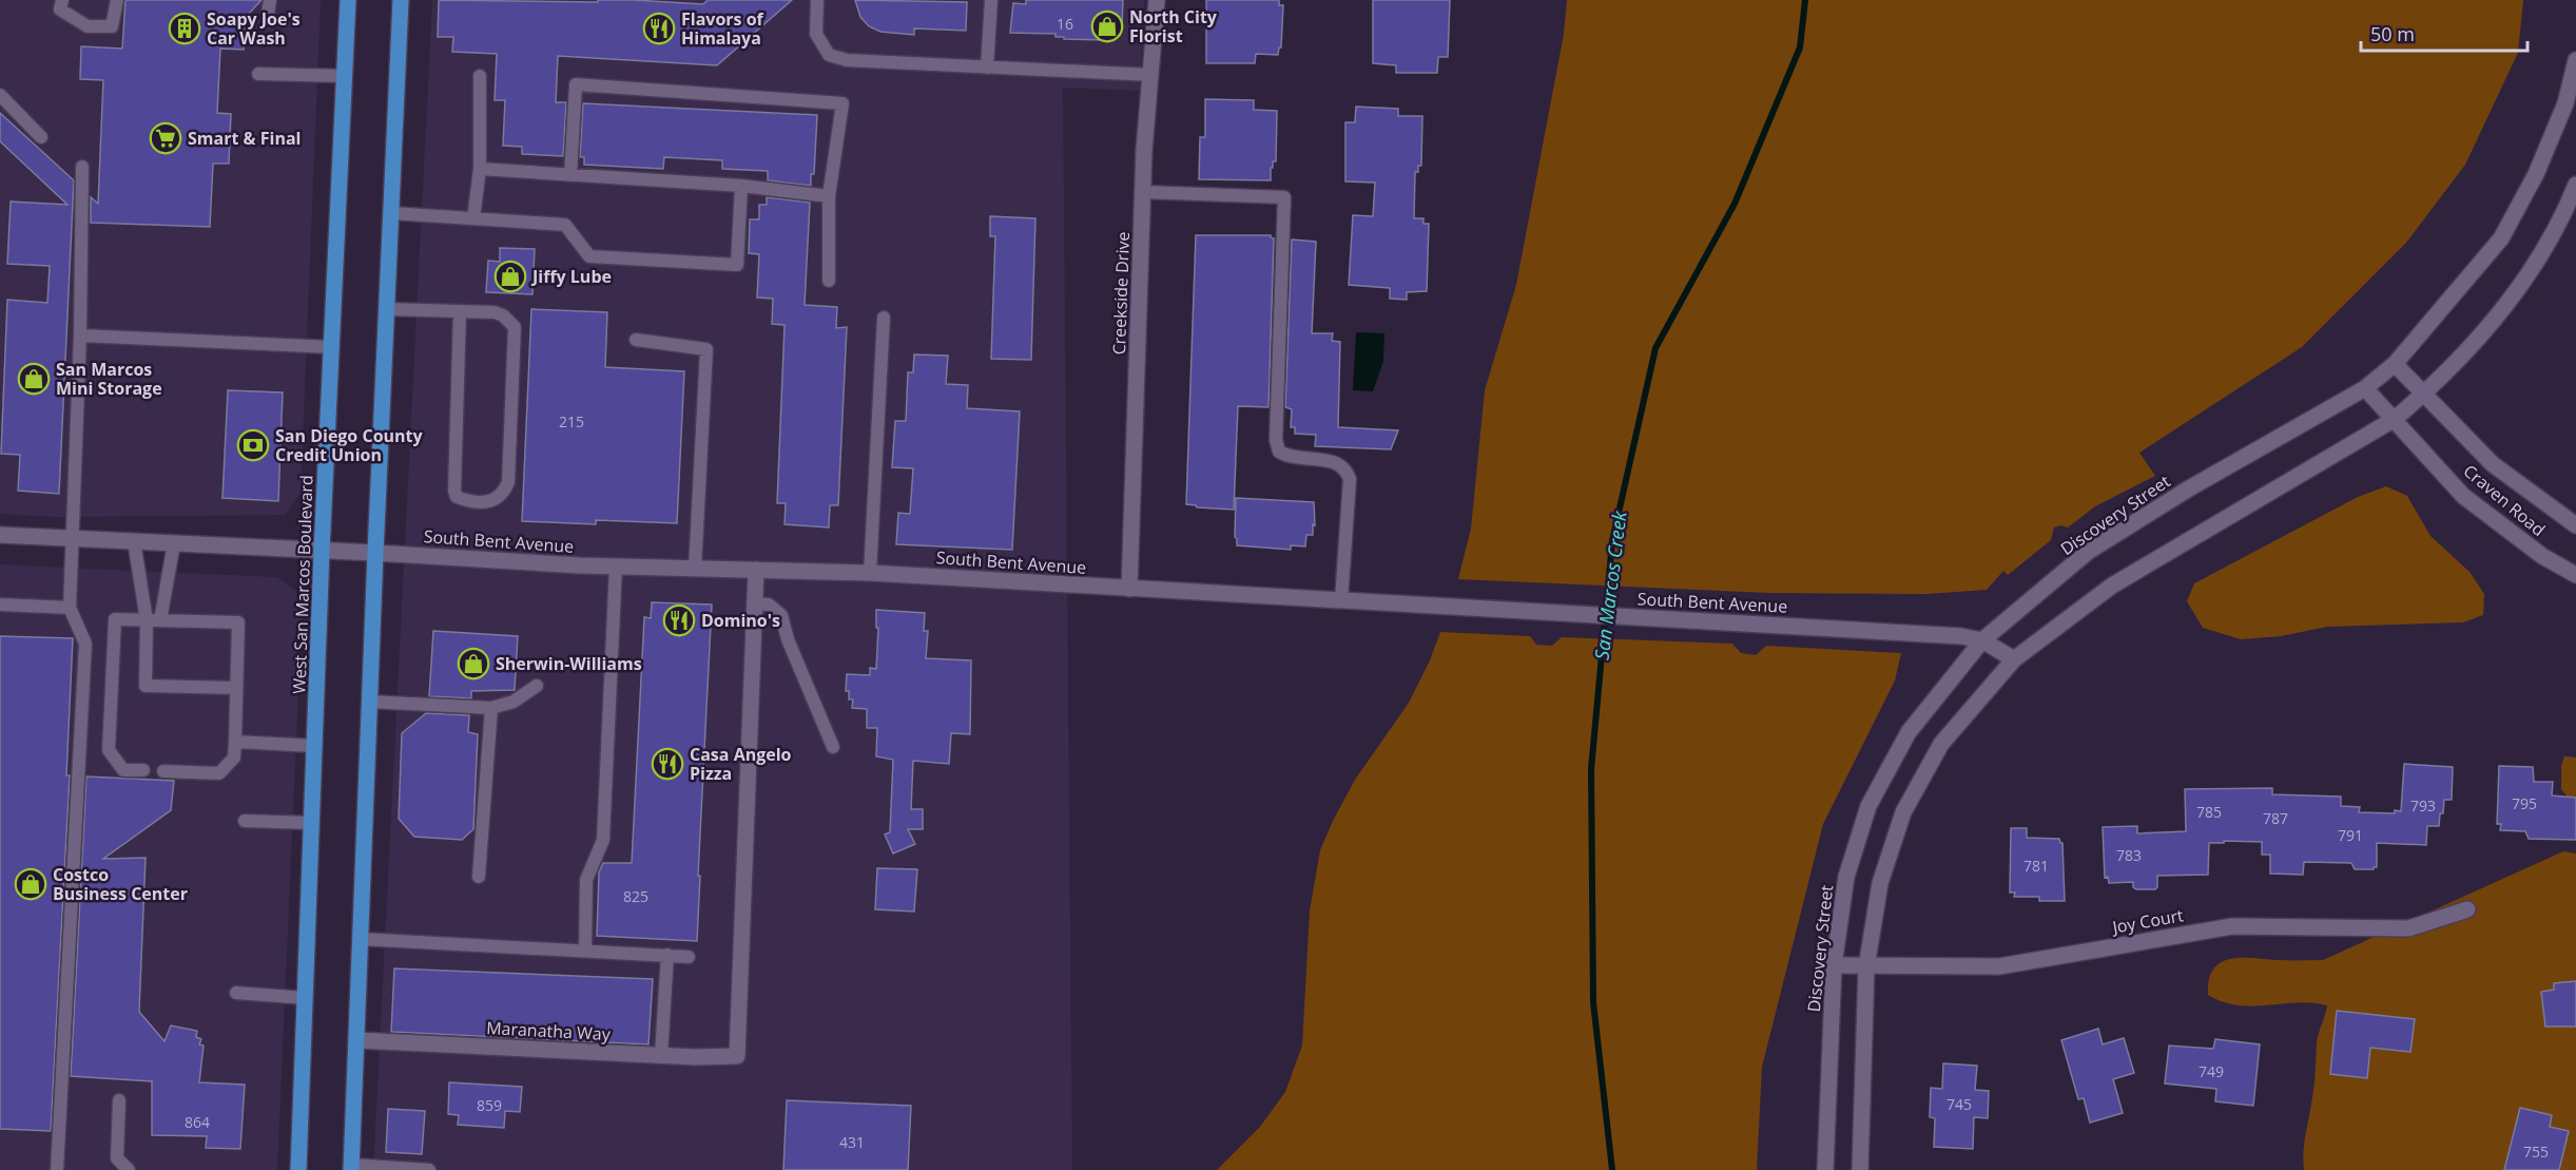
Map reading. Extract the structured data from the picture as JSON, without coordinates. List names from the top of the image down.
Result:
{
  "streets": {
    "main road": ["West San Marcos Boulevard"],
    "street": [
      "Creekside Drive",
      "Craven Road",
      "Discovery Street",
      "South Bent Avenue",
      "Joy Court",
      "Maranatha Way"
    ]
  },
  "crossings": [
    ["Creekside Drive", "South Bent Avenue"],
    ["Craven Road", "Discovery Street"],
    ["Discovery Street", "South Bent Avenue"],
    ["Discovery Street", "Joy Court"],
    ["South Bent Avenue", "West San Marcos Boulevard"]
  ],
  "water": ["San Marcos Creek"],
  "places": {
    "shop": [
      "North City Florist",
      "Jiffy Lube",
      "San Marcos Mini Storage",
      "Sherwin-Williams",
      "Costco Business Center"
    ],
    "building": ["Soapy Joe's Car Wash"],
    "restaurant": ["Flavors of Himalaya", "Domino's", "Casa Angelo Pizza"],
    "supermarket": ["Smart & Final"],
    "bank": ["San Diego County Credit Union"]
  },
  "house_numbers": [
    "16",
    "215",
    "795",
    "793",
    "785",
    "787",
    "791",
    "783",
    "781",
    "825",
    "749",
    "745",
    "859",
    "864",
    "431",
    "755"
  ],
  "scale_bar": "50 m"
}
